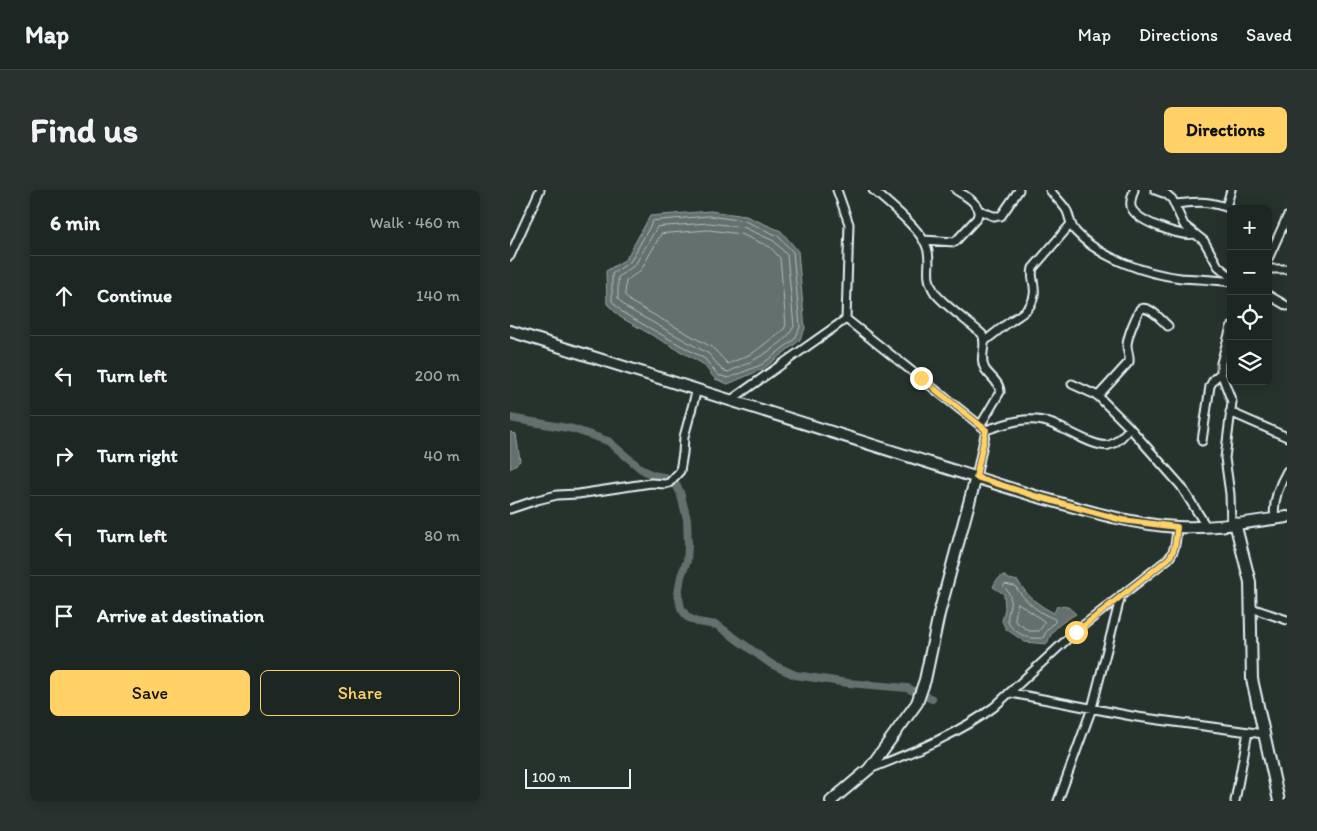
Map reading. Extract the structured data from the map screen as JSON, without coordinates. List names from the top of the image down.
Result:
{
  "scale_bar": "100 m",
  "page": {
    "header": "Map",
    "nav": ["Map", "Directions", "Saved"],
    "buttons": [
      "Directions",
      ["Save", "Share"]
    ],
    "title": "Find us",
    "heading": ["6 min", "Walk · 460 m"],
    "map_buttons": ["+", "−"],
    "list": [
      ["Continue", "140 m"],
      ["Turn left", "200 m"],
      ["Turn right", "40 m"],
      ["Turn left", "80 m"],
      "Arrive at destination"
    ],
    "scale": "100 m"
  }
}
